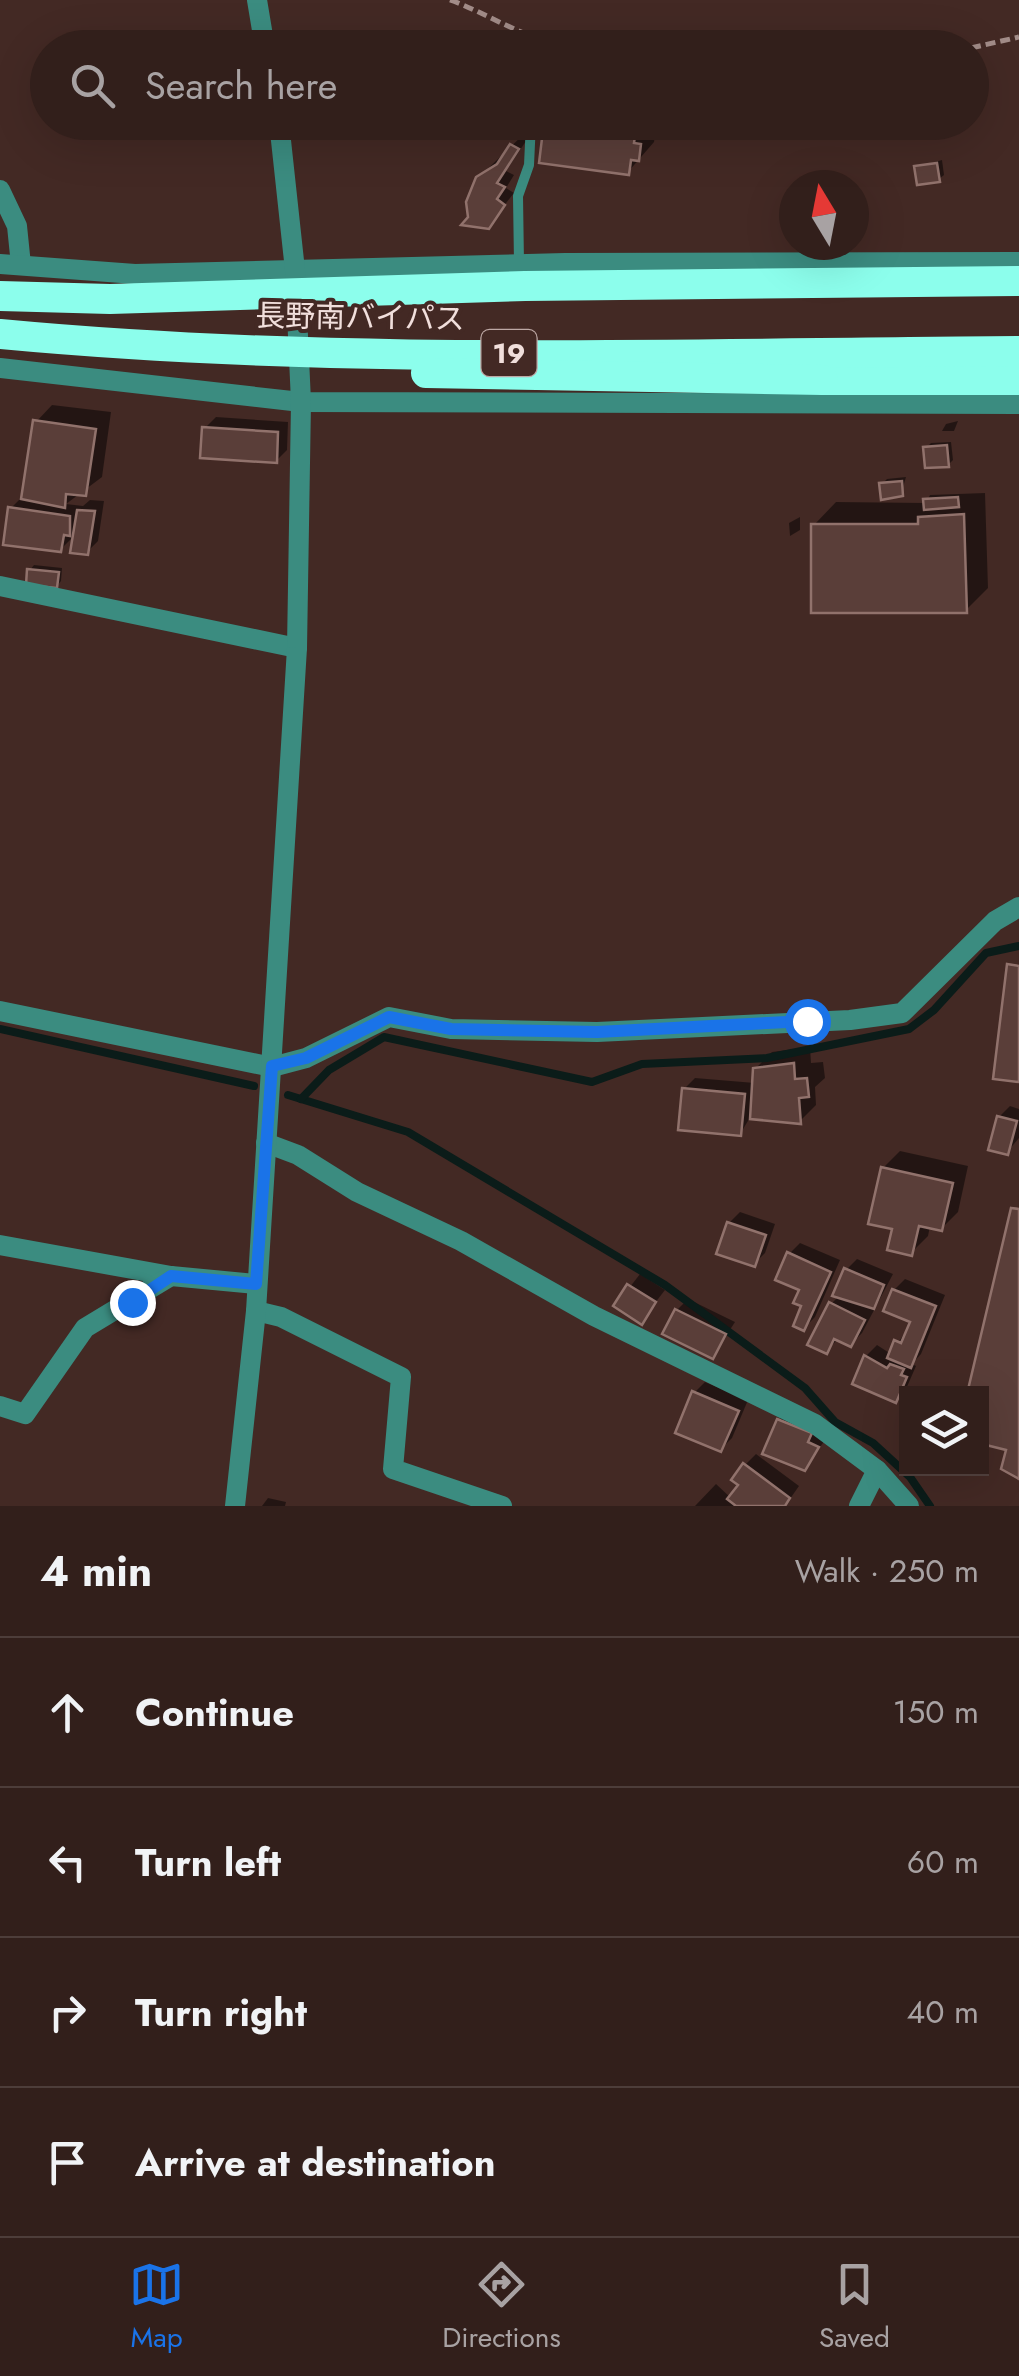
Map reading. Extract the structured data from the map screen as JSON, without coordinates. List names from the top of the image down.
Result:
{
  "streets": {
    "highway": ["長野南バイパス", "19"]
  },
  "crossings": [
    ["長野南バイパス", "19"]
  ],
  "north": "top",
  "page": {
    "search": "Search here",
    "heading": ["4 min", "Walk · 250 m"],
    "list": [
      ["Continue", "150 m"],
      ["Turn left", "60 m"],
      ["Turn right", "40 m"],
      "Arrive at destination"
    ],
    "nav": ["Map", "Directions", "Saved"]
  }
}
